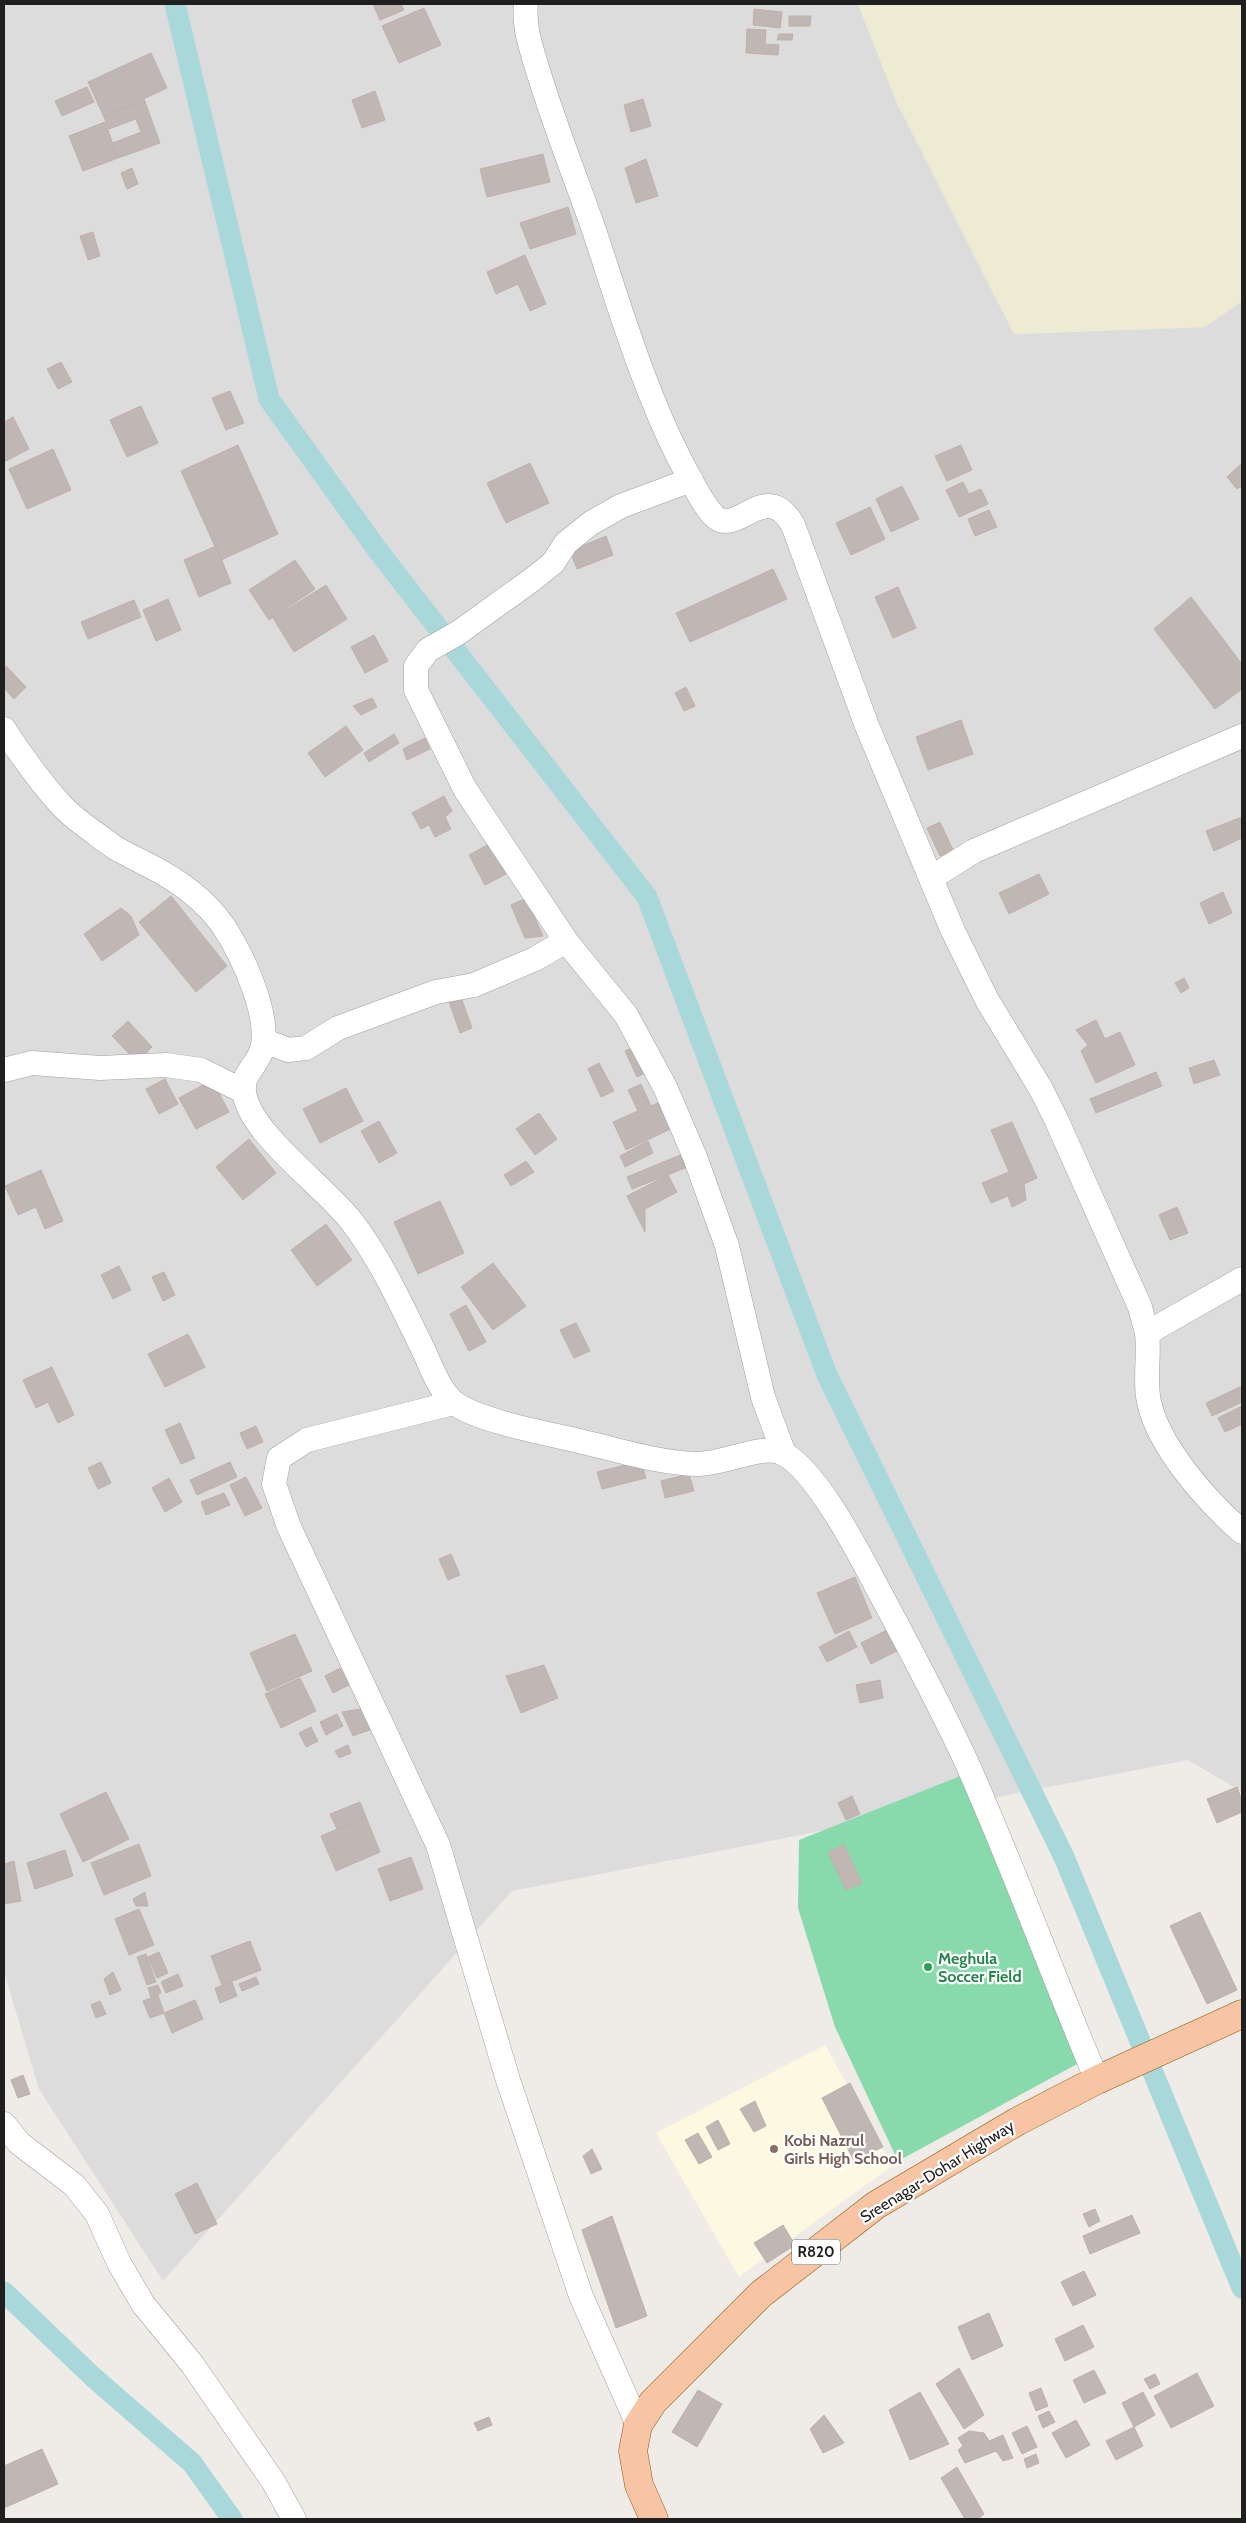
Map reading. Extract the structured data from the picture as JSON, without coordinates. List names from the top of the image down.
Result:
{
  "streets": {
    "main road": ["Sreenagar-Dohar Highway", "R820"]
  },
  "places": ["Meghula Soccer Field", "Kobi Nazrul Girls High School"]
}
